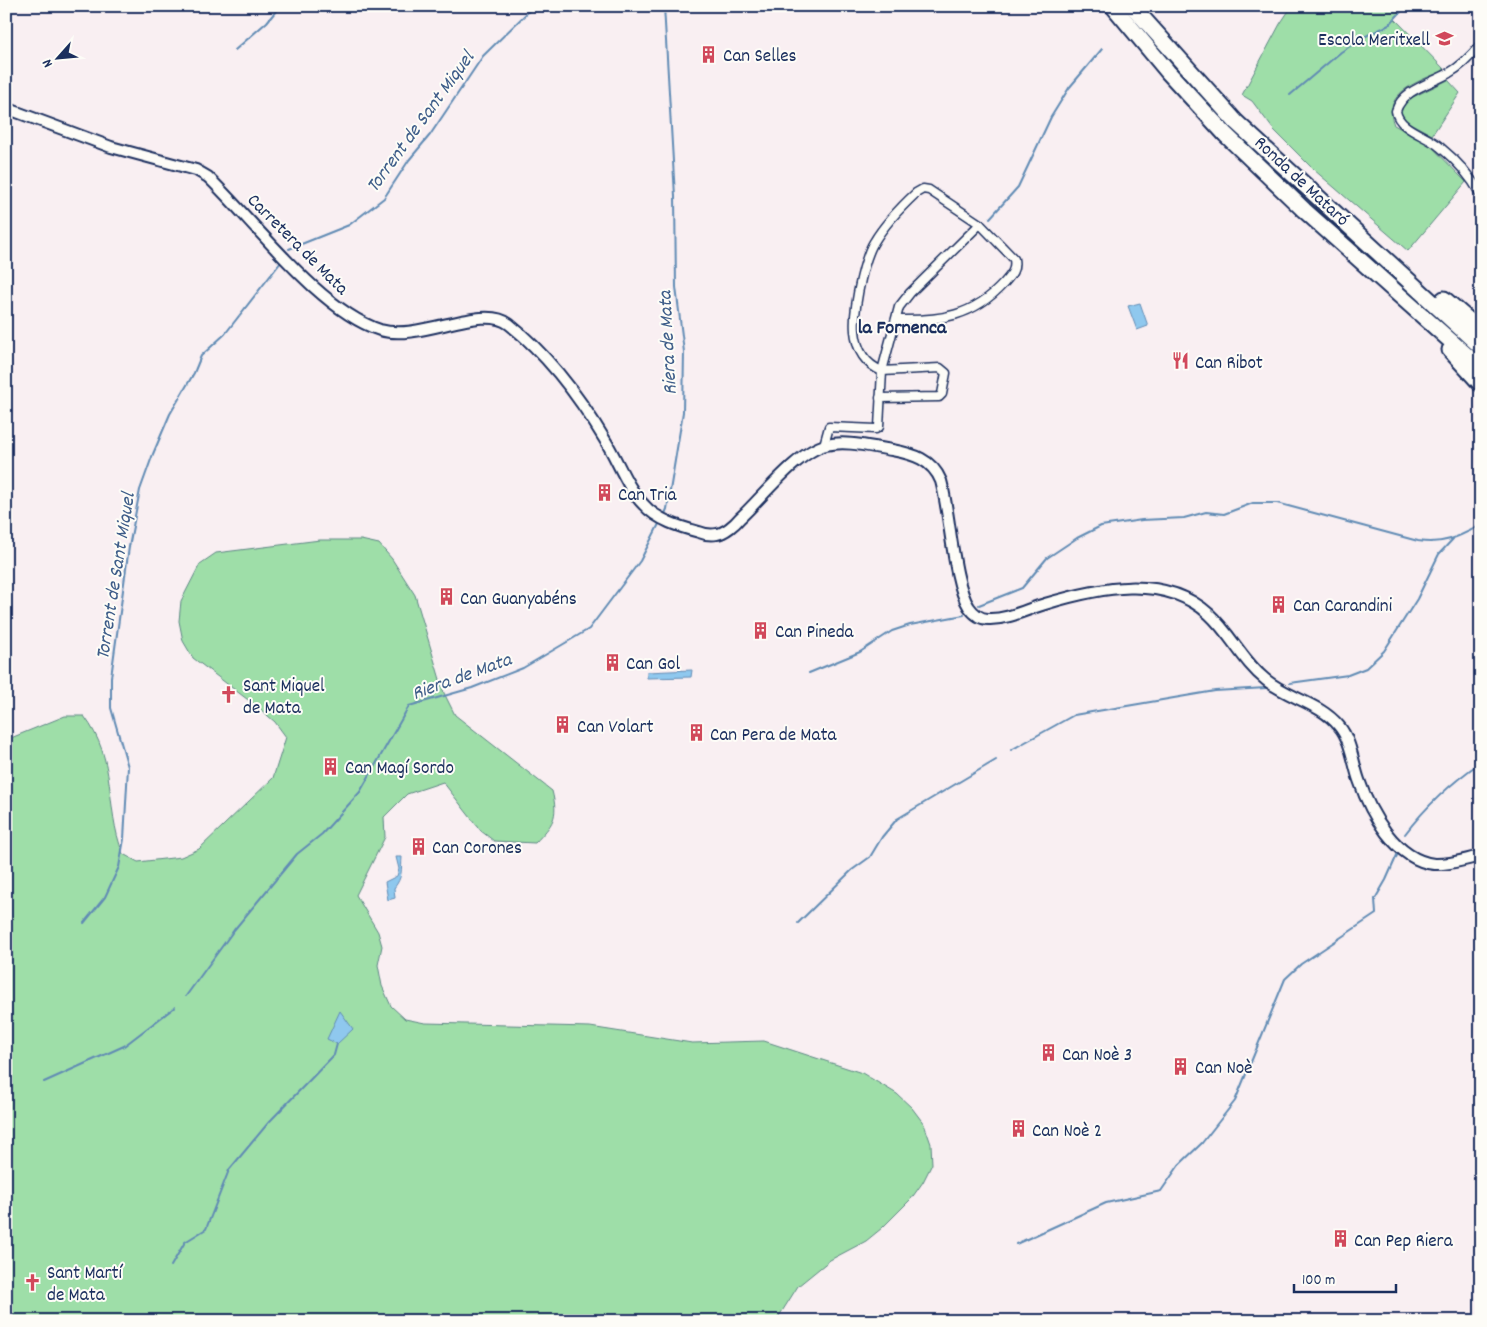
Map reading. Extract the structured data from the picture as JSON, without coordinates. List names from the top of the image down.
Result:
{
  "streets": {
    "highway": ["Ronda de Mataró"],
    "street": ["Carretera de Mata"]
  },
  "districts": ["la Fornenca"],
  "water": ["Torrent de Sant Miquel", "Riera de Mata"],
  "places": {
    "school or university": ["Escola Meritxell"],
    "building": [
      "Can Selles",
      "Can Tria",
      "Can Guanyabéns",
      "Can Carandini",
      "Can Pineda",
      "Can Gol",
      "Can Volart",
      "Can Pera de Mata",
      "Can Magí Sordo",
      "Can Corones",
      "Can Noè 3",
      "Can Noè",
      "Can Noè 2",
      "Can Pep Riera"
    ],
    "restaurant": ["Can Ribot"],
    "church": ["Sant Miquel de Mata", "Sant Martí de Mata"]
  },
  "scale_bar": "100 m",
  "north": "bottom left"
}
